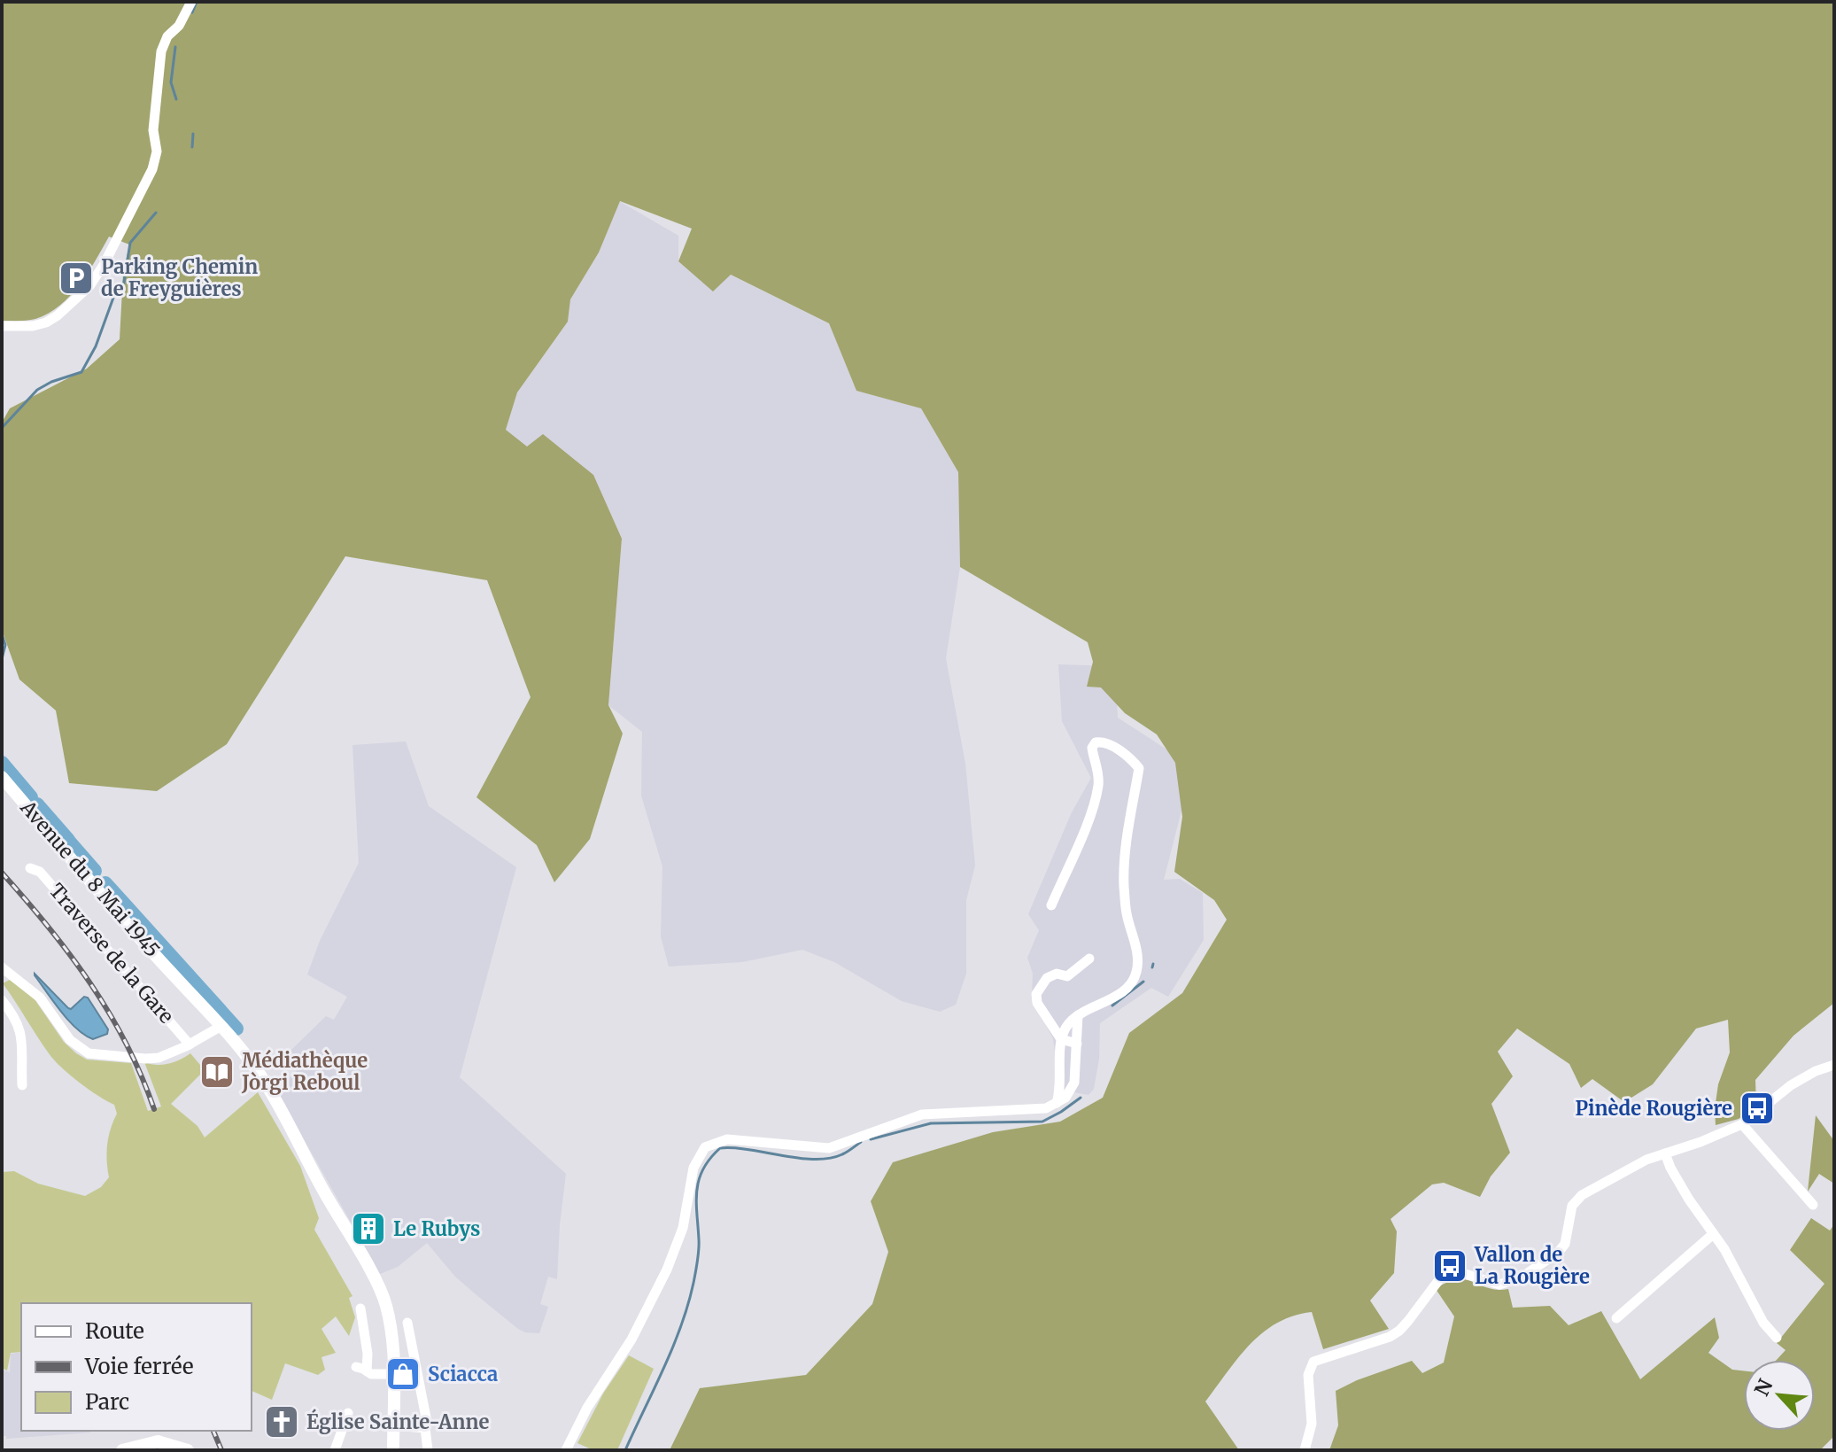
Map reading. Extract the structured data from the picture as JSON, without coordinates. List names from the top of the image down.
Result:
{
  "streets": {
    "main road": ["Avenue du 8 Mai 1945"],
    "street": ["Traverse de la Gare"]
  },
  "places": {
    "parking": ["Parking Chemin de Freyguières"],
    "library": ["Médiathèque Jòrgi Reboul"],
    "bus stop": ["Pinède Rougière", "Vallon de La Rougière"],
    "building": ["Le Rubys"],
    "shop": ["Sciacca"],
    "church": ["Église Sainte-Anne"]
  },
  "legend": ["Route", "Voie ferrée", "Parc"],
  "north": "top left"
}
